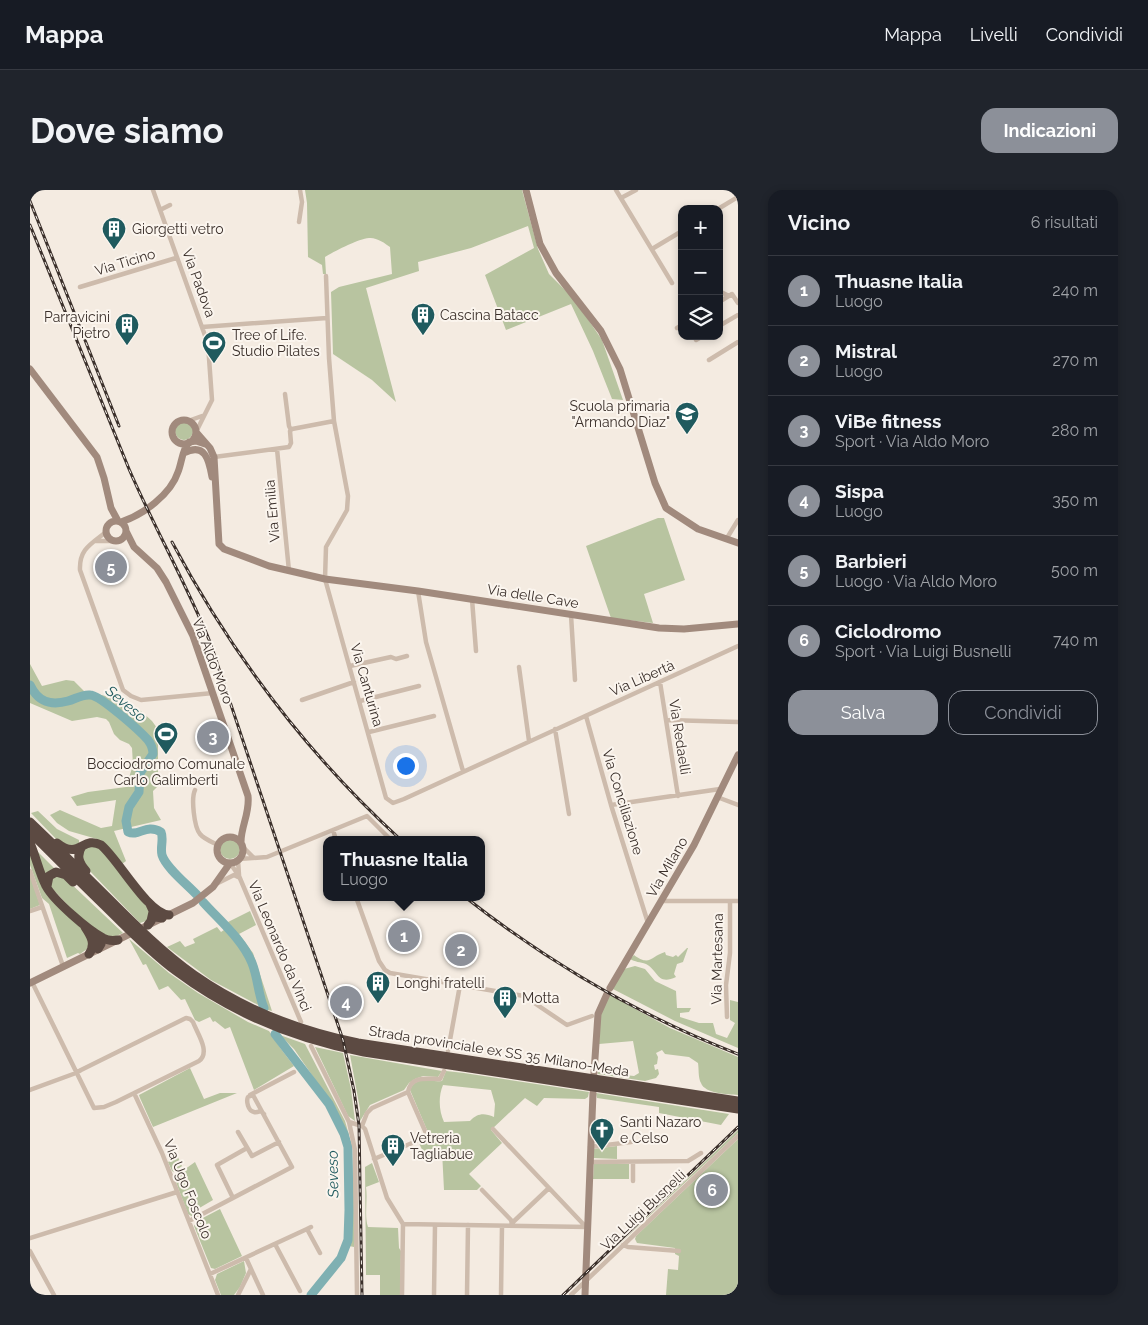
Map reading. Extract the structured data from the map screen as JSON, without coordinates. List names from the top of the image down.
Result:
{
  "streets": {
    "highway": ["Strada provinciale ex SS 35 Milano-Meda"],
    "street": [
      "Via Ticino",
      "Via Padova",
      "Via Emilia",
      "Via delle Cave",
      "Via Aldo Moro",
      "Via Libertà",
      "Via Canturina",
      "Via Redaelli",
      "Via Conciliazione",
      "Via Milano",
      "Via Leonardo da Vinci",
      "Via Martesana",
      "Via Ugo Foscolo",
      "Via Luigi Busnelli"
    ]
  },
  "crossings": [
    ["Via Ticino", "Via Padova"],
    ["Via delle Cave", "Via Canturina"],
    ["Via Libertà", "Via Canturina"],
    ["Via Libertà", "Via Redaelli"],
    ["Via Libertà", "Via Conciliazione"],
    ["Via Conciliazione", "Via Milano"],
    ["Via Milano", "Via Martesana"],
    ["Via Leonardo da Vinci", "Strada provinciale ex SS 35 Milano-Meda"]
  ],
  "water": ["Seveso"],
  "places": {
    "building": [
      "Giorgetti vetro",
      "Cascina Batacc",
      "Parravicini Pietro",
      "Longhi fratelli",
      "Motta",
      "Vetreria Tagliabue"
    ],
    "sports": ["Tree of Life. Studio Pilates", "Bocciodromo Comunale Carlo Galimberti"],
    "school or university": ["Scuola primaria \"Armando Diaz\""],
    "church": ["Santi Nazaro e Celso"]
  },
  "page": {
    "header": "Mappa",
    "nav": ["Mappa", "Livelli", "Condividi"],
    "buttons": [
      "Indicazioni",
      ["Salva", "Condividi"]
    ],
    "title": "Dove siamo",
    "heading": ["Vicino", "6 risultati"],
    "map_buttons": ["+", "−"],
    "list": [
      {
        "mark": "1",
        "name": "Thuasne Italia",
        "note": "Luogo",
        "value": "240 m"
      },
      {
        "mark": "2",
        "name": "Mistral",
        "note": "Luogo",
        "value": "270 m"
      },
      {
        "mark": "3",
        "name": "ViBe fitness",
        "note": "Sport · Via Aldo Moro",
        "value": "280 m"
      },
      {
        "mark": "4",
        "name": "Sispa",
        "note": "Luogo",
        "value": "350 m"
      },
      {
        "mark": "5",
        "name": "Barbieri",
        "note": "Luogo · Via Aldo Moro",
        "value": "500 m"
      },
      {
        "mark": "6",
        "name": "Ciclodromo",
        "note": "Sport · Via Luigi Busnelli",
        "value": "740 m"
      }
    ],
    "pins": [
      "5",
      "3",
      "1",
      "2",
      "4",
      "6"
    ],
    "popup": ["Thuasne Italia", "Luogo"]
  }
}
